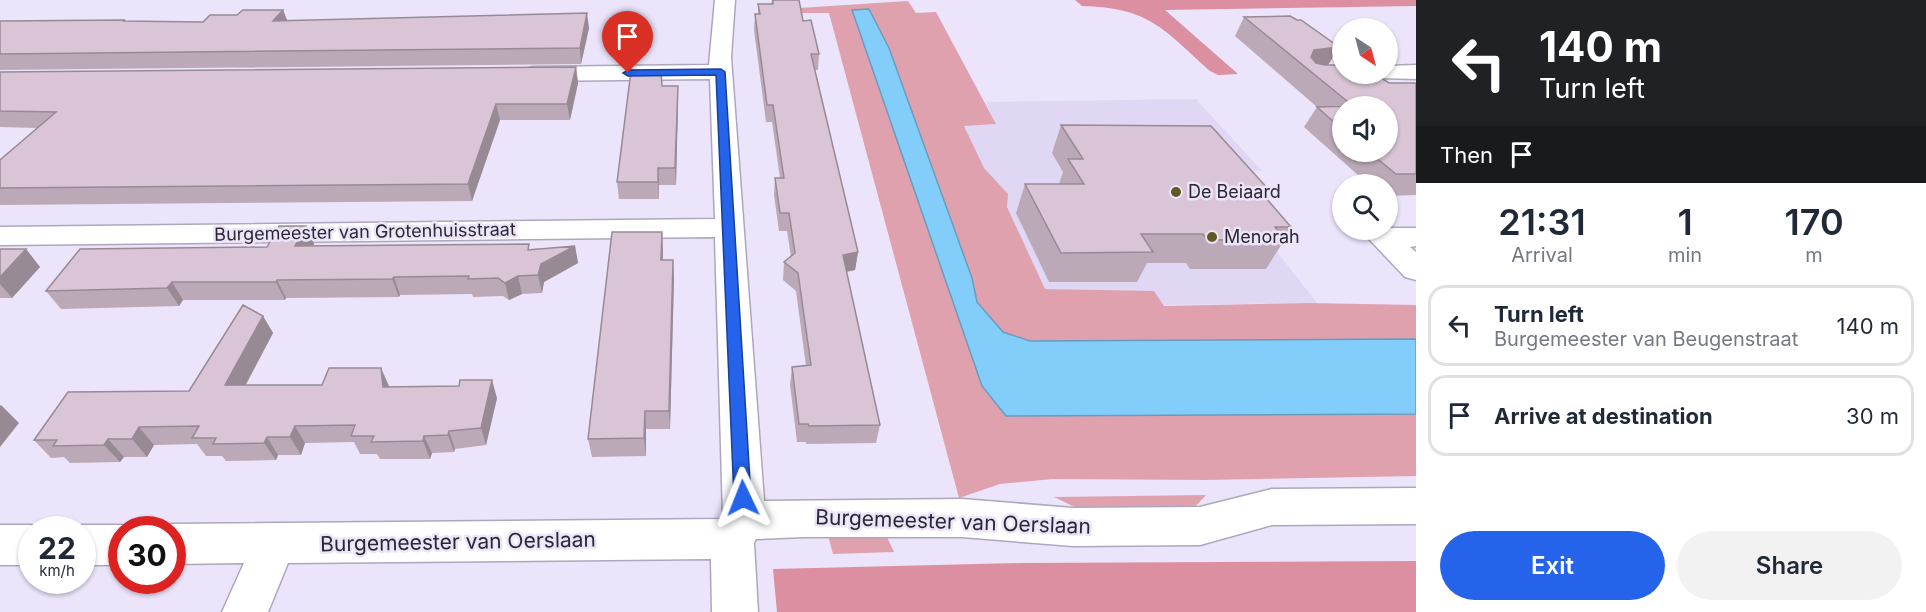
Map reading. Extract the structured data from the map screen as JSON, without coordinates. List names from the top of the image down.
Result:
{
  "streets": {
    "street": ["Burgemeester van Grotenhuisstraat", "Burgemeester van Oerslaan"]
  },
  "places": ["De Beiaard", "Menorah"],
  "north": "bottom right",
  "page": {
    "turn": ["140 m", "Turn left"],
    "then": "Then",
    "eta": [
      "21:31",
      "Arrival",
      "1",
      "min",
      "170",
      "m"
    ],
    "list": [
      {
        "name": "Turn left",
        "note": "Burgemeester van Beugenstraat",
        "value": "140 m"
      },
      {
        "name": "Arrive at destination",
        "value": "30 m"
      }
    ],
    "speed": "22 km/h",
    "limit": "30",
    "buttons": ["Exit", "Share"]
  }
}
